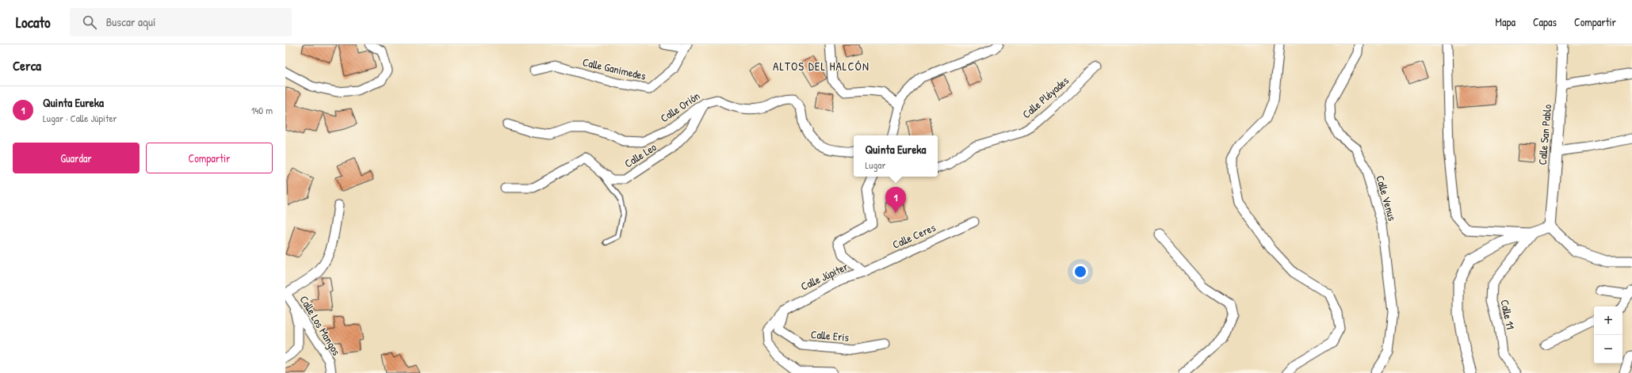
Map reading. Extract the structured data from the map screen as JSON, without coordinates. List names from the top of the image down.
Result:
{
  "streets": {
    "street": [
      "Calle Ganimedes",
      "Calle Pléyades",
      "Calle Orión",
      "Calle San Pablo",
      "Calle Leo",
      "Calle Venus",
      "Calle Ceres",
      "Calle Júpiter",
      "Calle 11",
      "Calle Los Mangos",
      "Calle Eris"
    ]
  },
  "crossings": [
    ["Calle Orión", "Calle Leo"],
    ["Calle Ceres", "Calle Júpiter"],
    ["Calle Júpiter", "Calle Eris"]
  ],
  "districts": ["ALTOS DEL HALCÓN"],
  "page": {
    "header": "Locato",
    "search": "Buscar aquí",
    "nav": ["Mapa", "Capas", "Compartir"],
    "heading": "Cerca",
    "list": [
      {
        "mark": "1",
        "name": "Quinta Eureka",
        "note": "Lugar · Calle Júpiter",
        "value": "140 m"
      }
    ],
    "buttons": ["Guardar", "Compartir"],
    "popup": ["Quinta Eureka", "Lugar"],
    "pins": "1",
    "map_buttons": ["+", "−"]
  }
}
